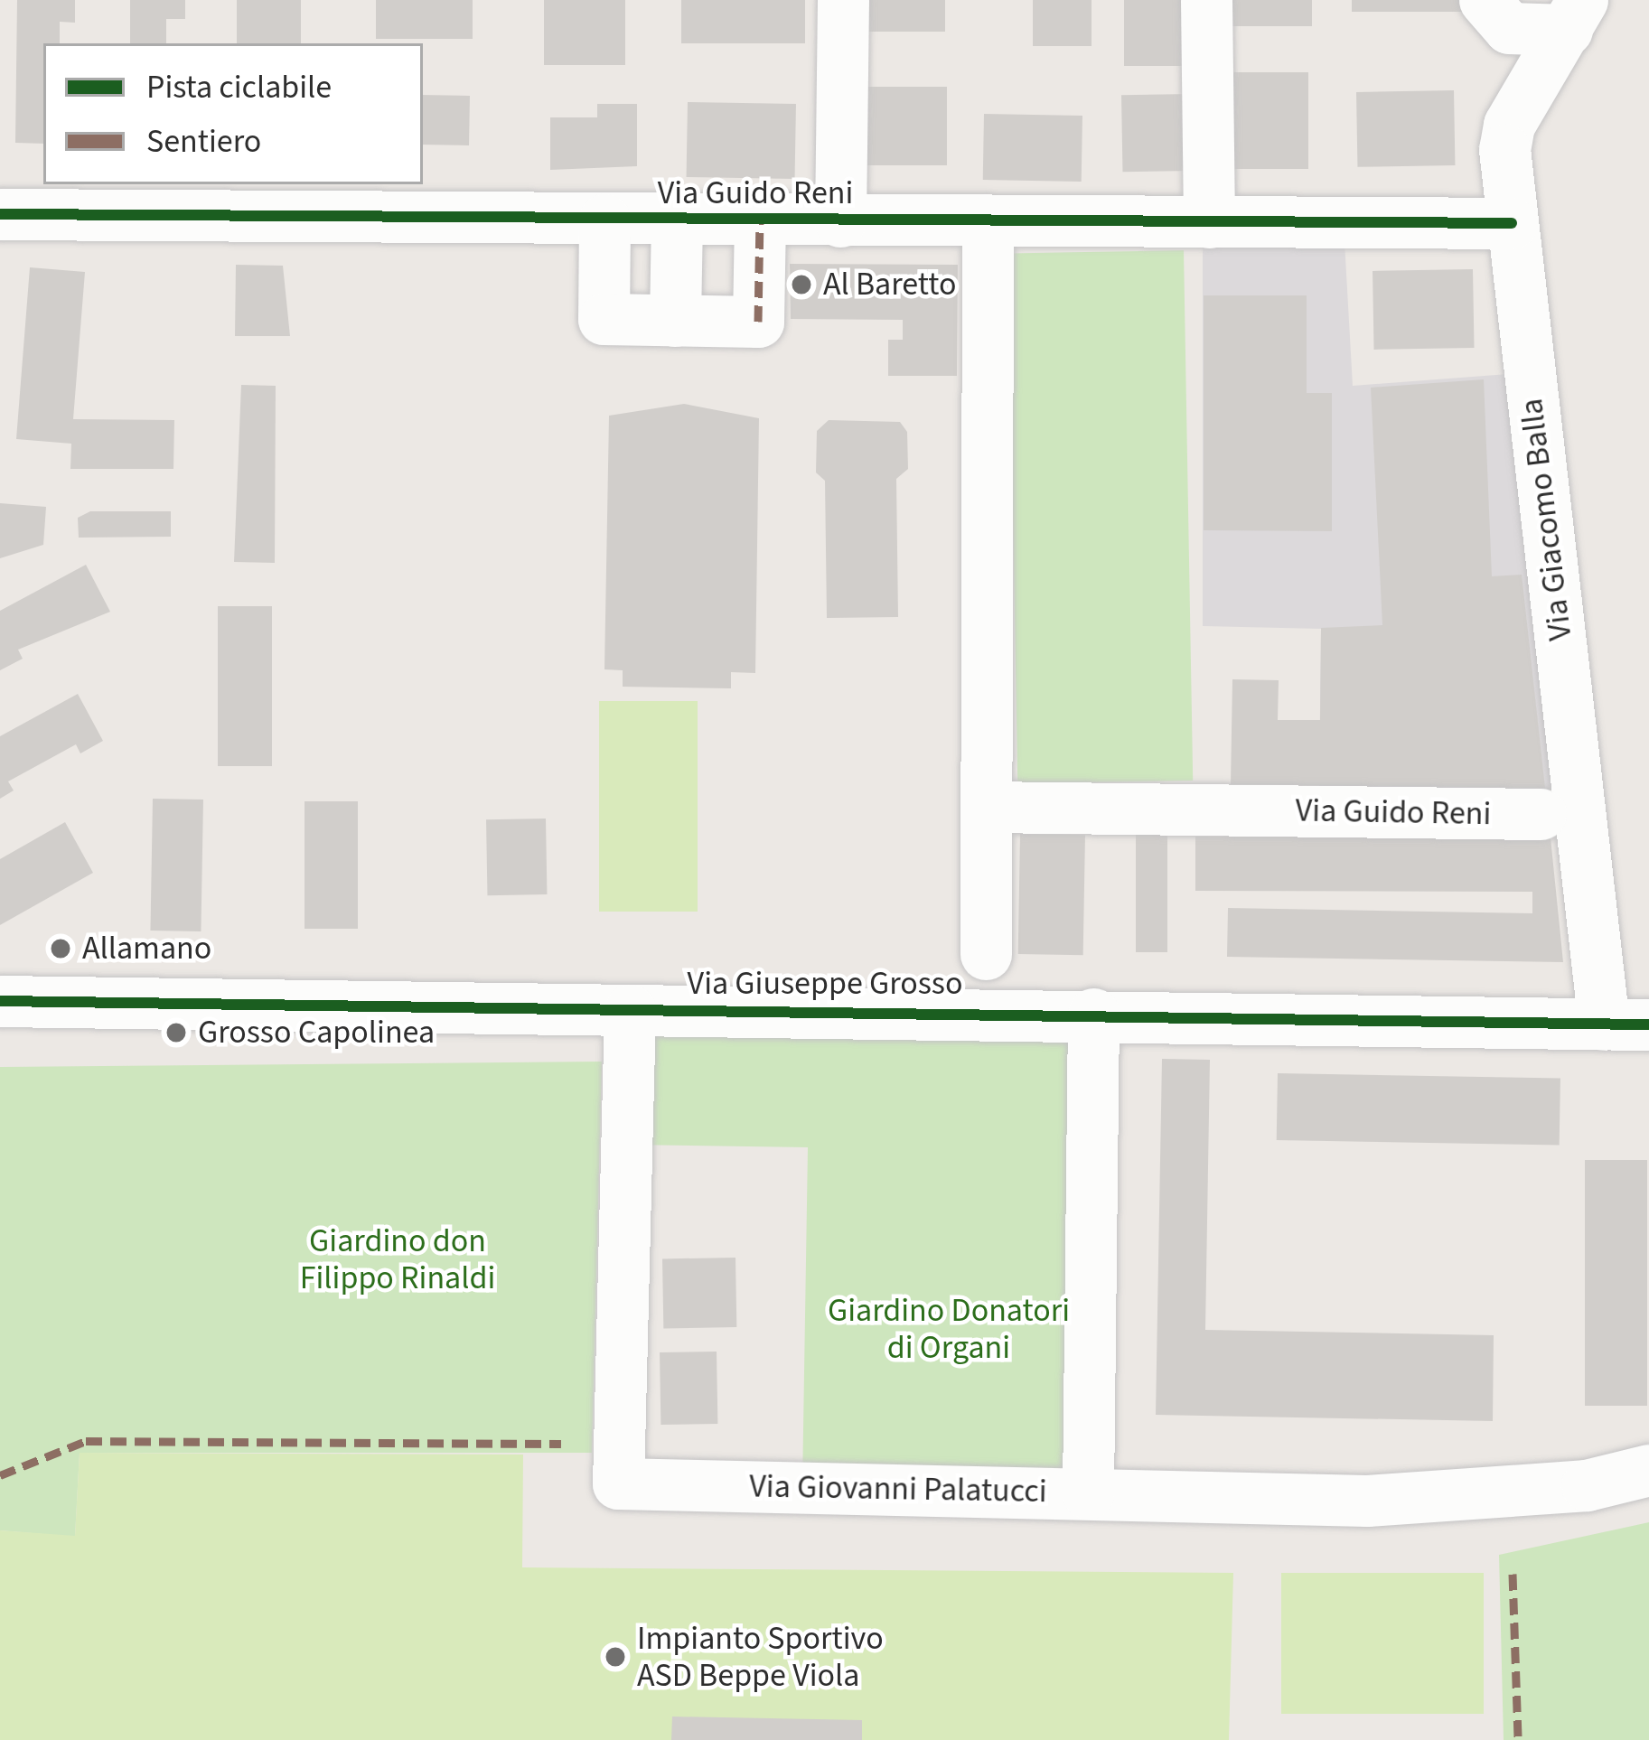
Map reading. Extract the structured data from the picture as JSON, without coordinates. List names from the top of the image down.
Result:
{
  "streets": {
    "street": [
      "Via Guido Reni",
      "Via Giacomo Balla",
      "Via Giuseppe Grosso",
      "Via Giovanni Palatucci"
    ]
  },
  "crossings": [
    ["Via Guido Reni", "Via Giacomo Balla"],
    ["Via Giacomo Balla", "Via Giuseppe Grosso"],
    ["Via Giuseppe Grosso", "Via Giovanni Palatucci"]
  ],
  "parks": ["Giardino don Filippo Rinaldi", "Giardino Donatori di Organi"],
  "places": [
    "Al Baretto",
    "Allamano",
    "Grosso Capolinea",
    "Impianto Sportivo ASD Beppe Viola"
  ],
  "legend": ["Pista ciclabile", "Sentiero"]
}
